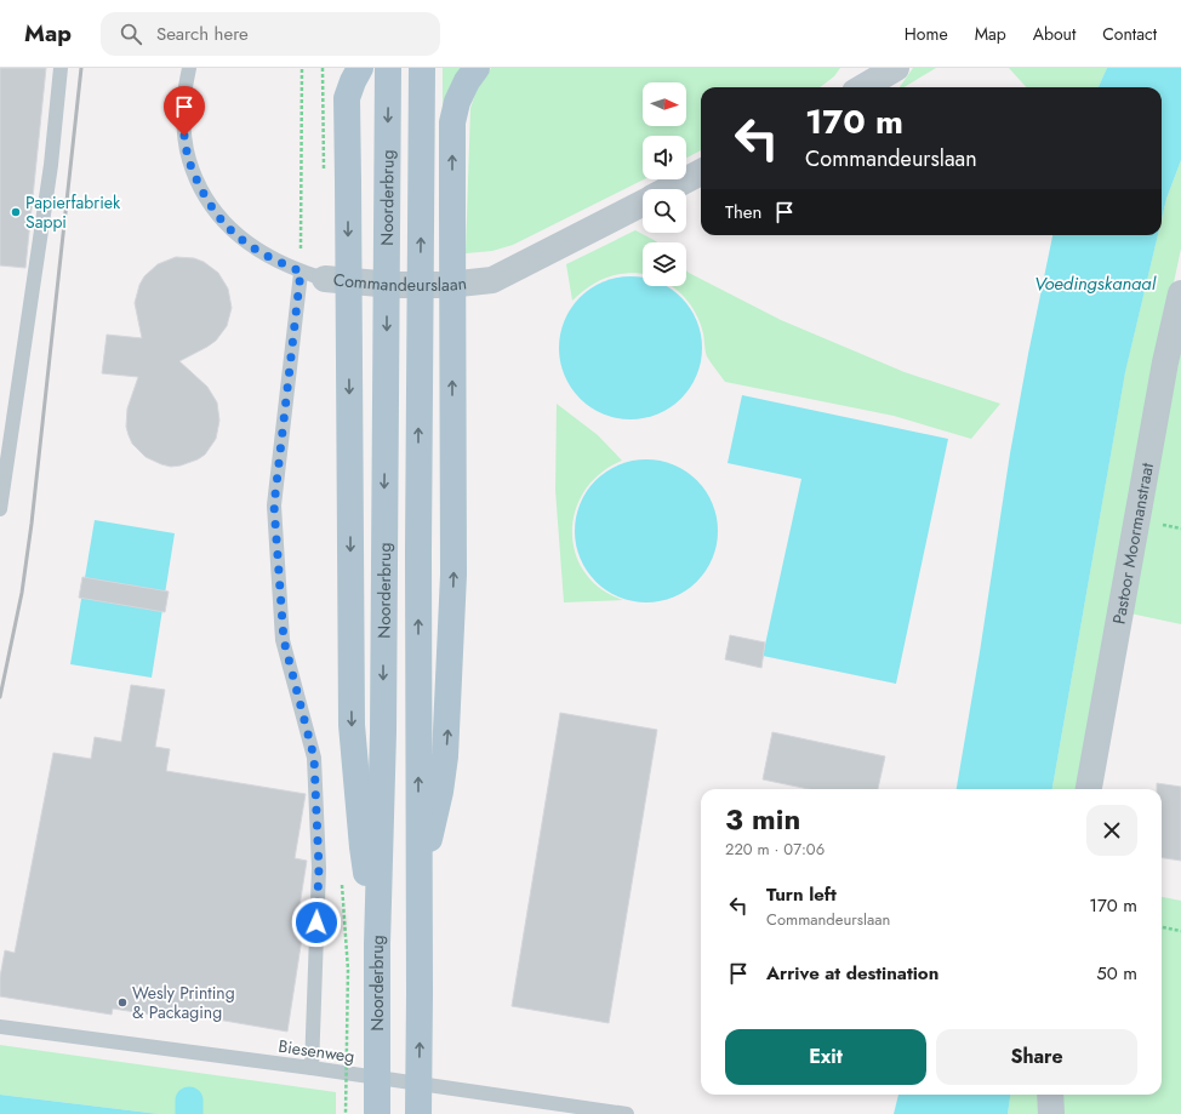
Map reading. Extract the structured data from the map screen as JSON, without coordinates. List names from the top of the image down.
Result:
{
  "streets": {
    "main road": ["Noorderbrug"],
    "street": ["Commandeurslaan", "Pastoor Moormanstraat"],
    "lane": ["Biesenweg"]
  },
  "water": ["Voedingskanaal"],
  "places": ["Papierfabriek Sappi", "Wesly Printing & Packaging"],
  "north": "right",
  "page": {
    "header": "Map",
    "search": "Search here",
    "nav": [
      "Home",
      "Map",
      "About",
      "Contact"
    ],
    "turn": ["170 m", "Commandeurslaan"],
    "then": "Then",
    "heading": ["3 min", "220 m · 07:06"],
    "list": [
      {
        "name": "Turn left",
        "note": "Commandeurslaan",
        "value": "170 m"
      },
      {
        "name": "Arrive at destination",
        "value": "50 m"
      }
    ],
    "buttons": ["Exit", "Share"]
  }
}
